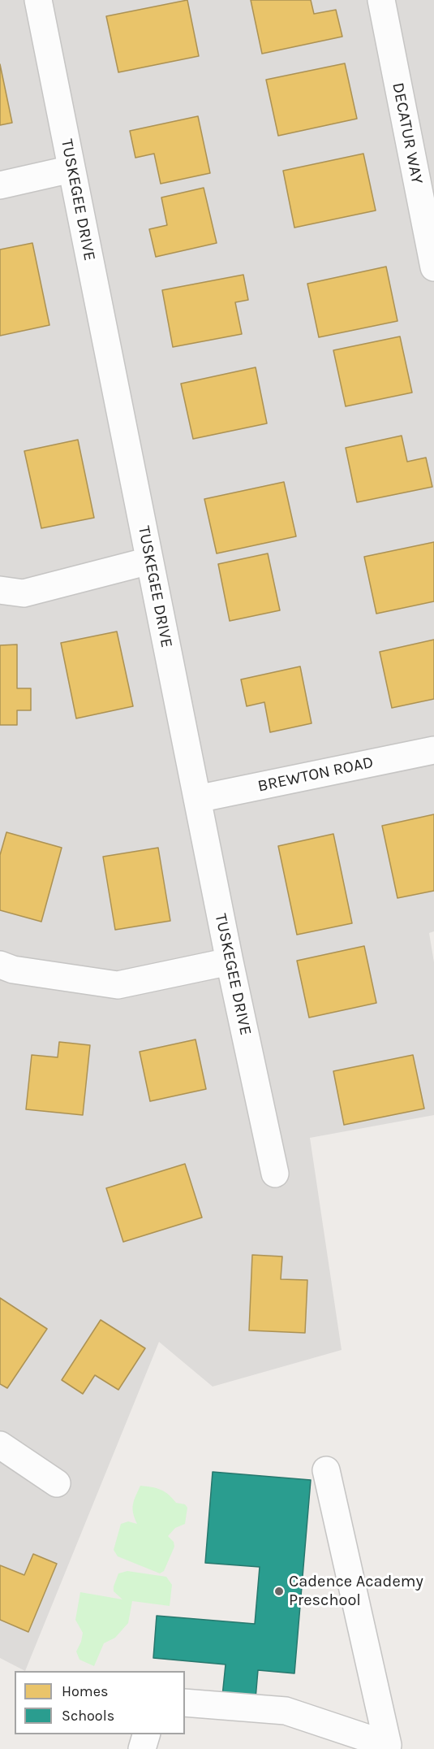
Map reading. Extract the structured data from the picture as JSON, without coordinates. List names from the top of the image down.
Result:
{
  "streets": {
    "street": ["DECATUR WAY", "TUSKEGEE DRIVE", "BREWTON ROAD"]
  },
  "crossings": [
    ["TUSKEGEE DRIVE", "BREWTON ROAD"]
  ],
  "places": ["Cadence Academy Preschool"],
  "legend": ["Homes", "Schools"]
}
